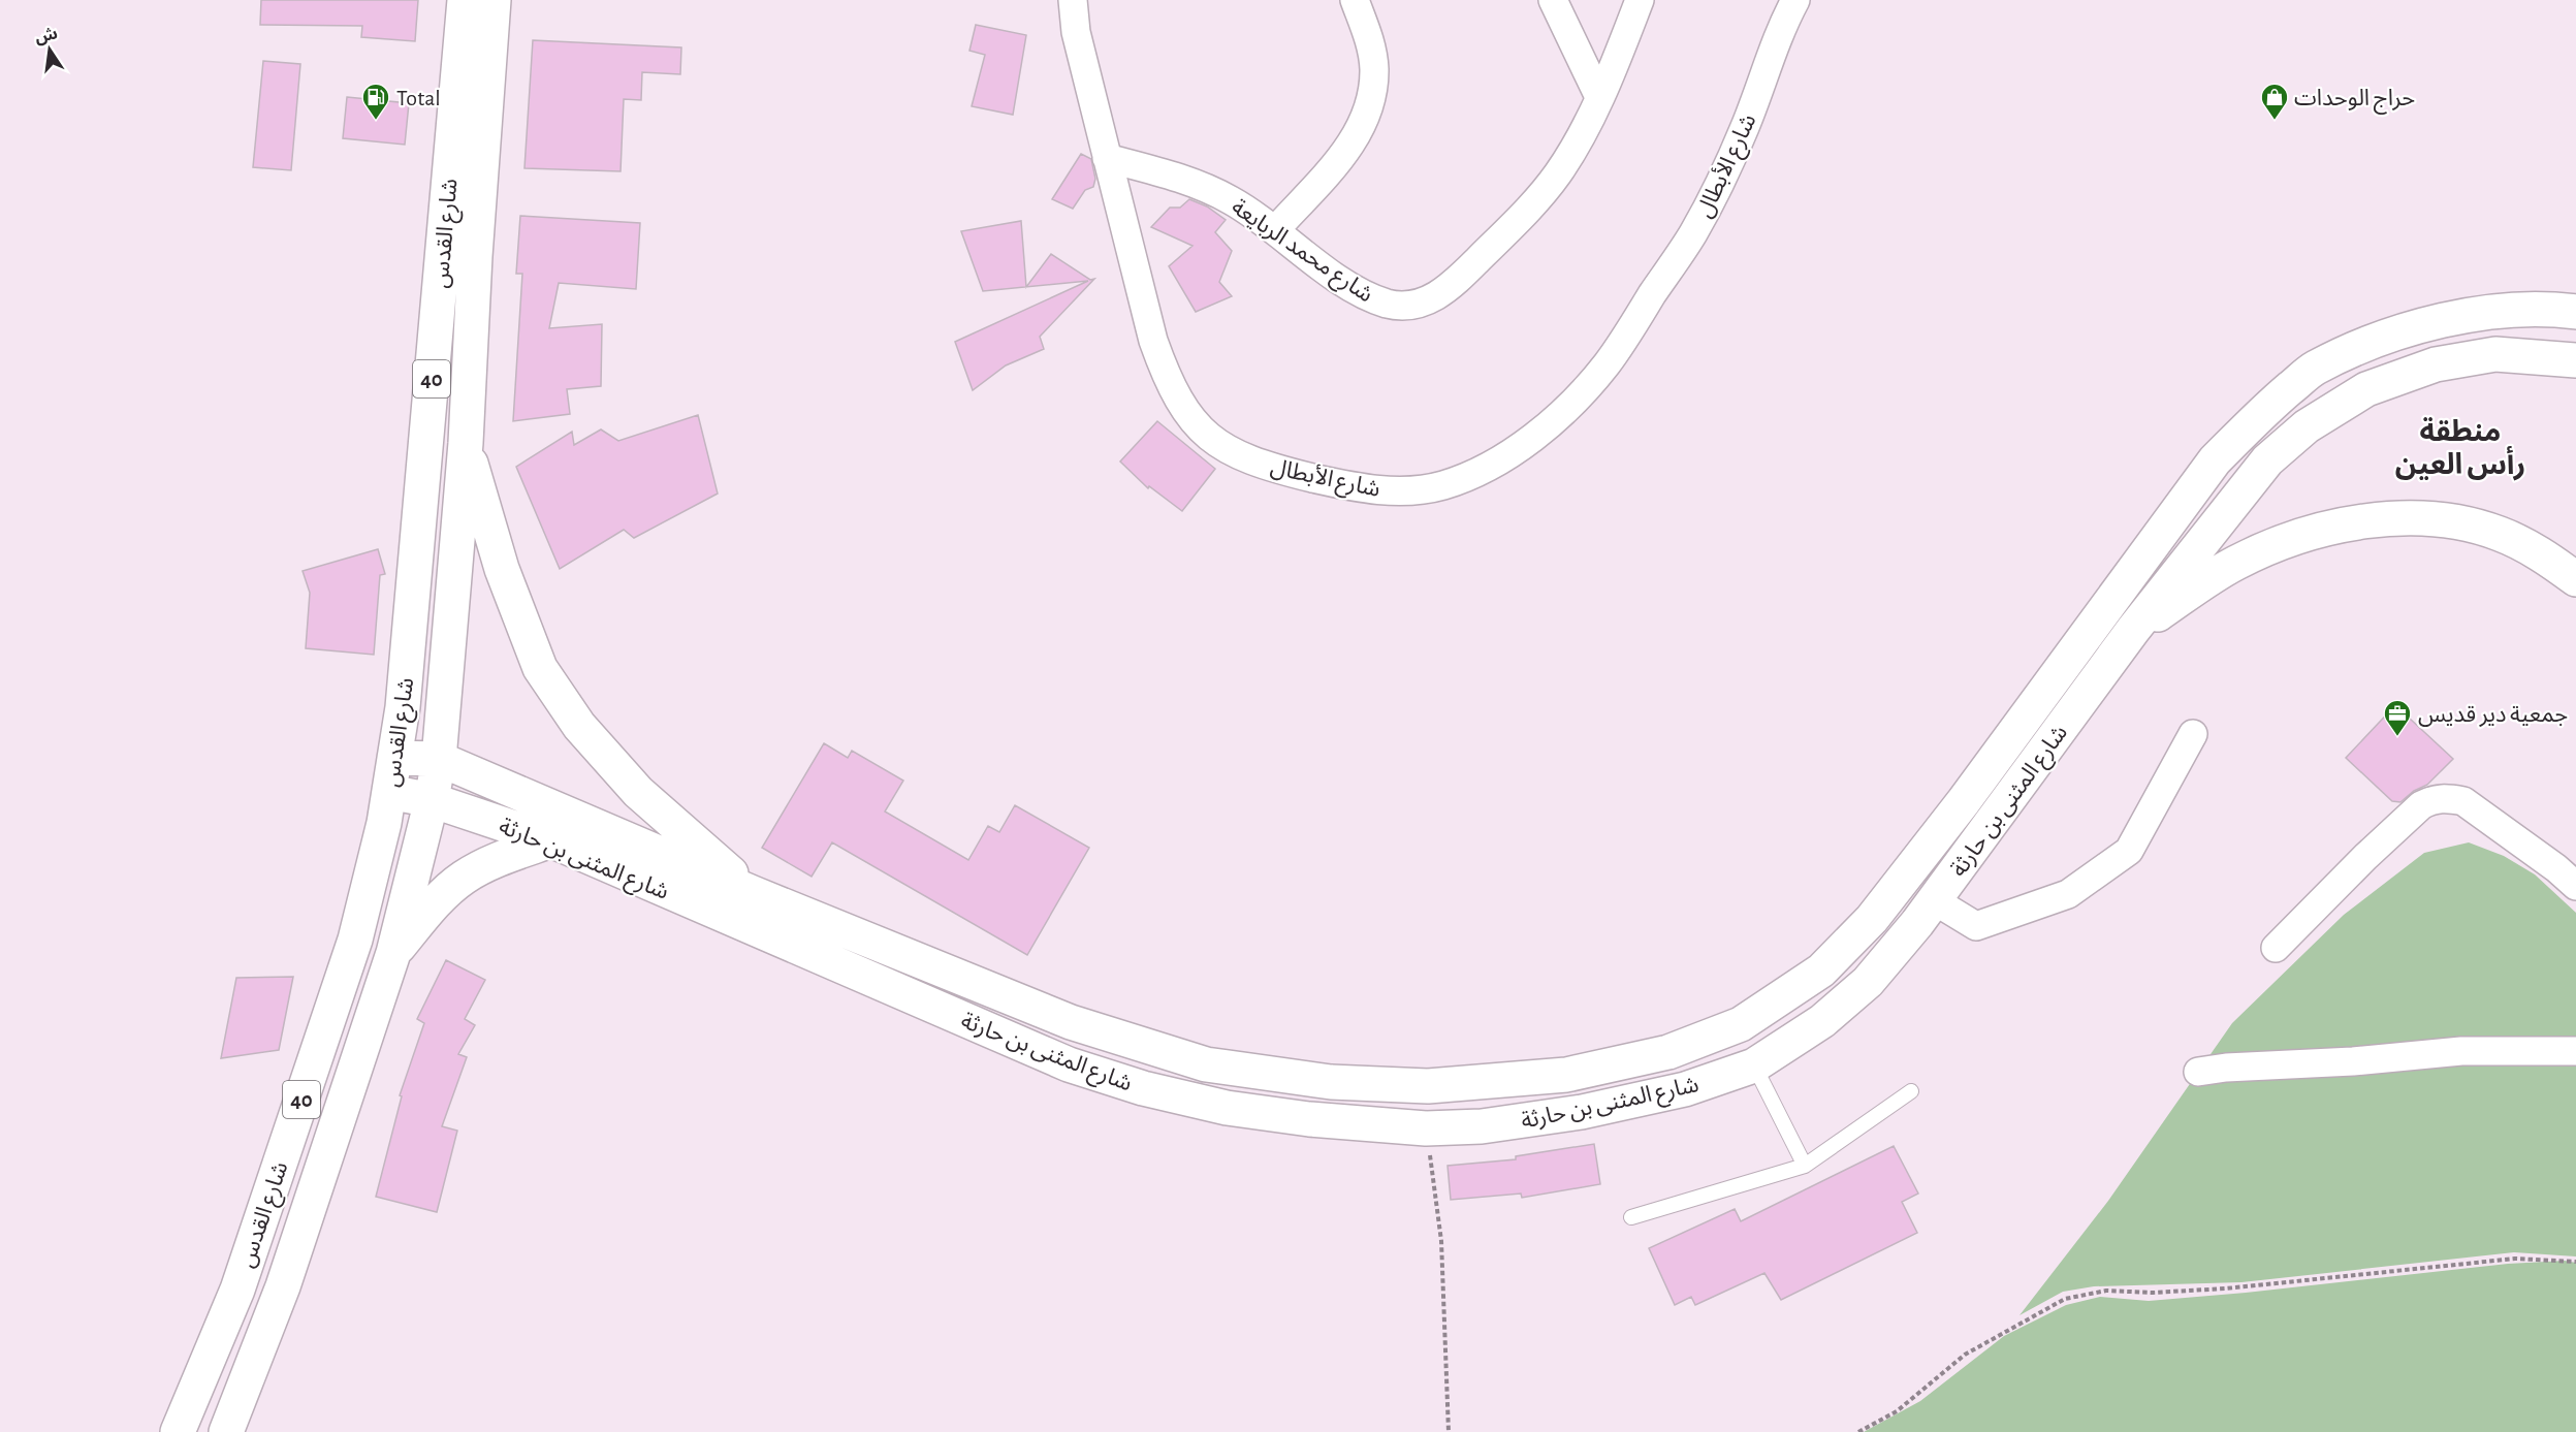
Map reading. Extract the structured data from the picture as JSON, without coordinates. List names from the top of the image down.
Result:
{
  "streets": {
    "highway": ["شارع القدس", "40", "شارع المثنى بن حارثة"],
    "street": ["شارع الأبطال", "شارع محمد الربايعة"]
  },
  "crossings": [
    ["شارع الأبطال", "شارع محمد الربايعة"],
    ["شارع القدس", "شارع المثنى بن حارثة"]
  ],
  "districts": ["منطقة رأس العين"],
  "places": {
    "fuel station": ["Total"],
    "shop": ["حراج الوحدات"],
    "office": ["جمعية دير قديس"]
  },
  "north": "top"
}
